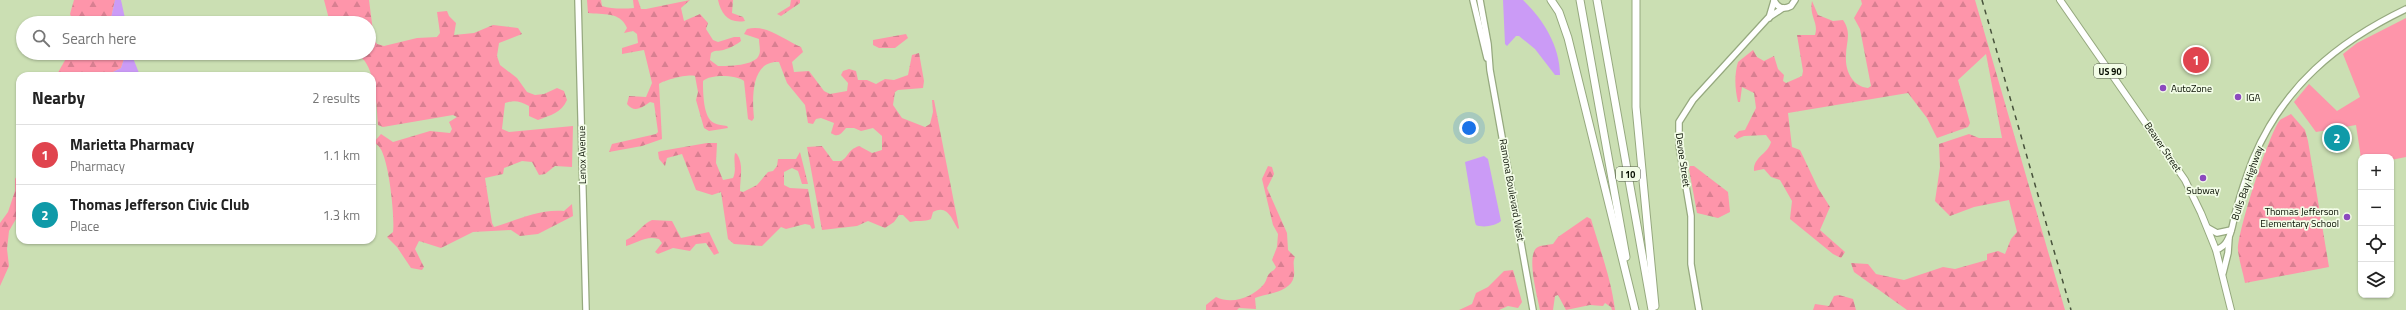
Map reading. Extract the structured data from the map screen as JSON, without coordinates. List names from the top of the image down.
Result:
{
  "streets": {
    "highway": ["I 10"],
    "main road": ["US 90", "Beaver Street"],
    "street": [
      "Lenox Avenue",
      "Devoe Street",
      "Bulls Bay Highway",
      "Ramona Boulevard West"
    ]
  },
  "crossings": [
    ["Beaver Street", "Bulls Bay Highway"]
  ],
  "places": [
    "AutoZone",
    "IGA",
    "Subway",
    "Thomas Jefferson Elementary School"
  ],
  "page": {
    "search": "Search here",
    "pins": ["1", "2"],
    "heading": ["Nearby", "2 results"],
    "list": [
      {
        "mark": "1",
        "name": "Marietta Pharmacy",
        "note": "Pharmacy",
        "value": "1.1 km"
      },
      {
        "mark": "2",
        "name": "Thomas Jefferson Civic Club",
        "note": "Place",
        "value": "1.3 km"
      }
    ],
    "map_buttons": ["+", "−"]
  }
}
